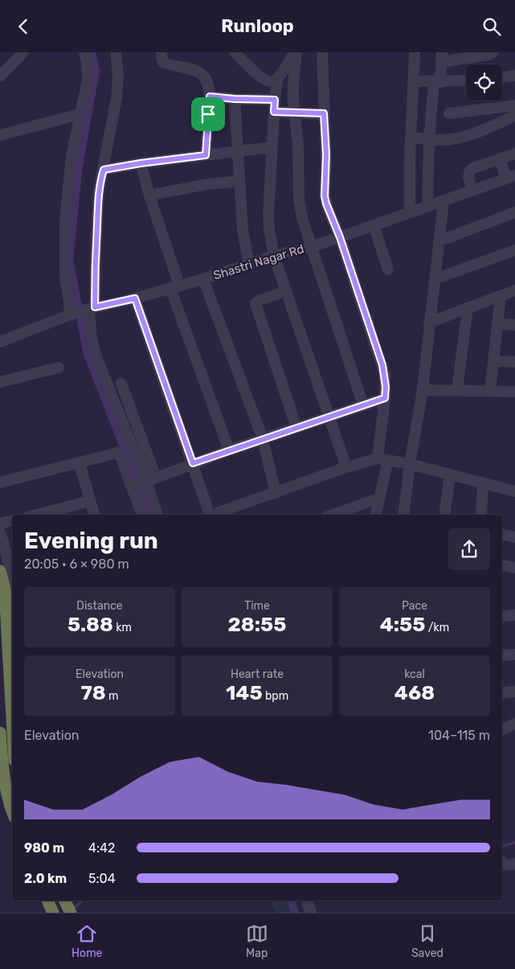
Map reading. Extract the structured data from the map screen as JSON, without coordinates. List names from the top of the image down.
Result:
{
  "streets": {
    "street": ["Shastri Nagar Rd"]
  },
  "page": {
    "header": "Runloop",
    "heading": ["Evening run", "20:05 · 6 × 980 m"],
    "stats": [
      ["Distance", "5.88 km"],
      ["Time", "28:55"],
      ["Pace", "4:55 /km"],
      ["Elevation", "78 m"],
      ["Heart rate", "145 bpm"],
      ["kcal", "468"]
    ],
    "chart": ["Elevation", "104–115 m"],
    "list": [
      {
        "name": "980 m",
        "note": "4:42"
      },
      {
        "name": "2.0 km",
        "note": "5:04"
      }
    ],
    "tabs": ["Home", "Map", "Saved"]
  }
}
